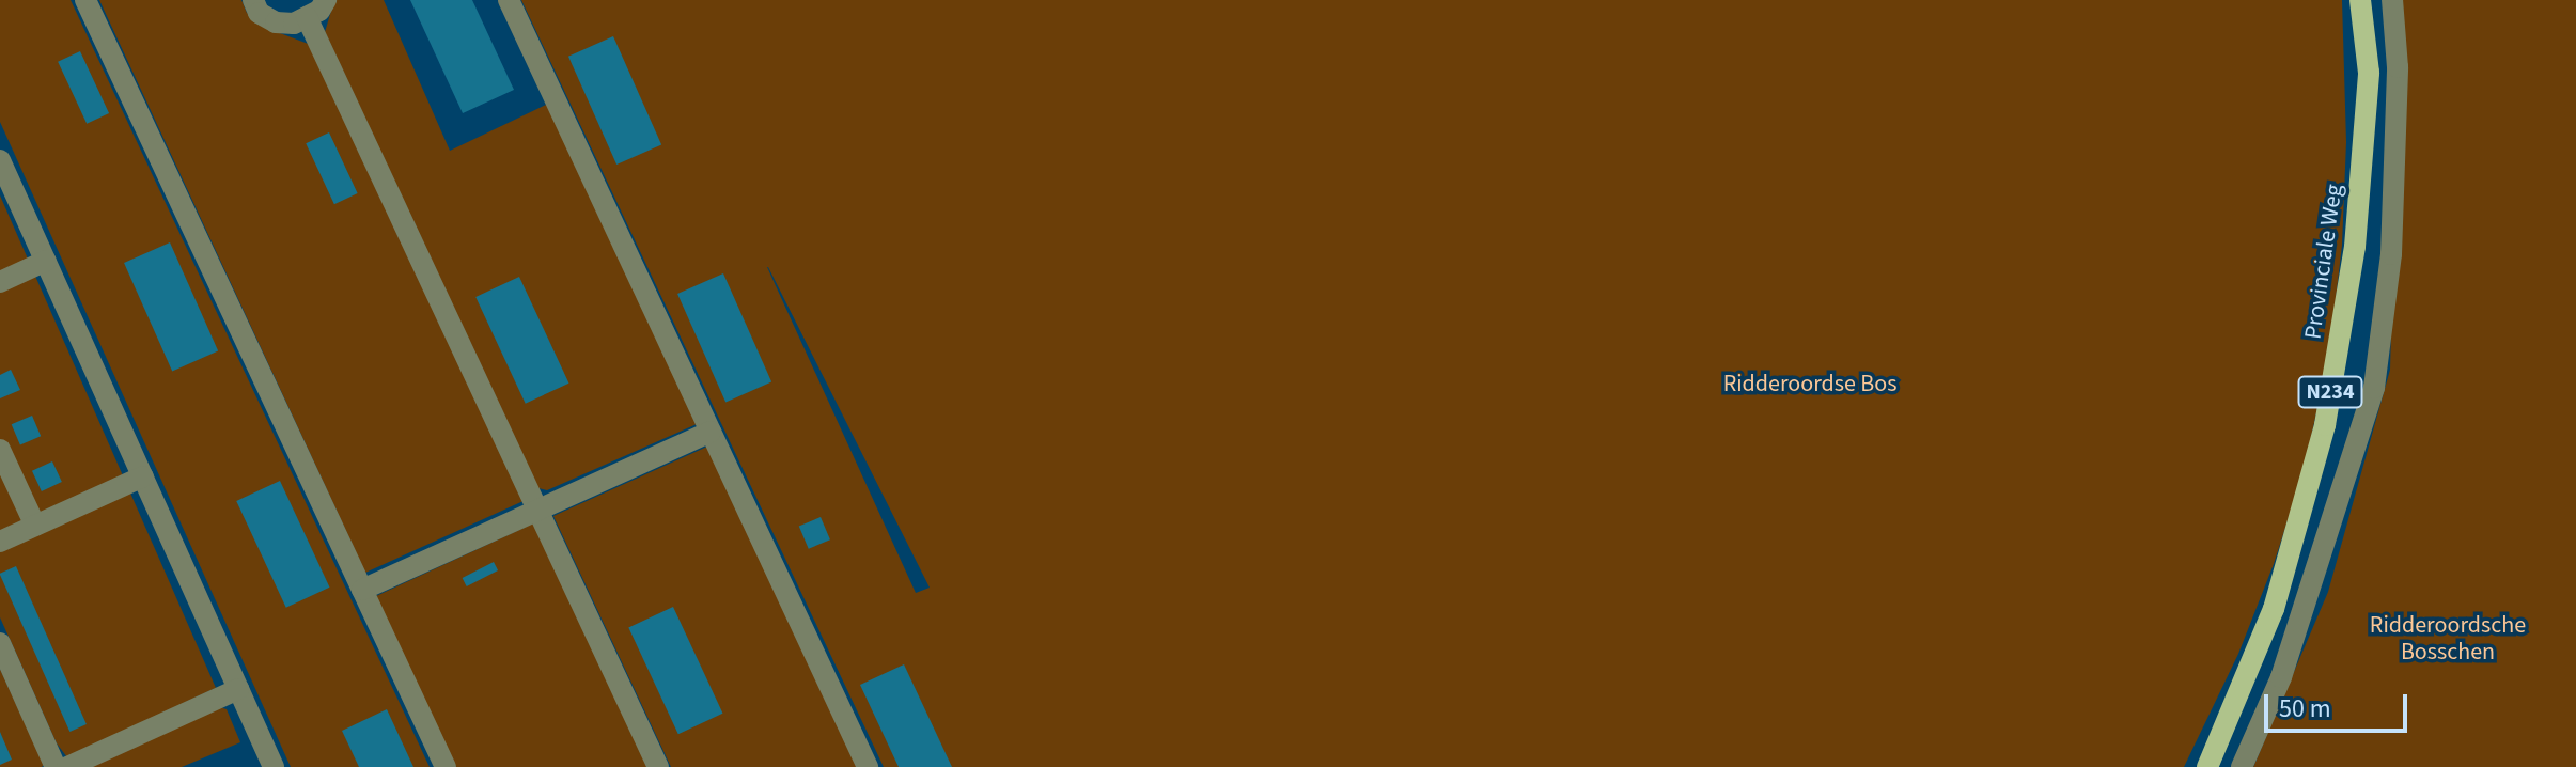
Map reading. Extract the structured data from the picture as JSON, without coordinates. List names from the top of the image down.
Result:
{
  "streets": {
    "main road": ["Provinciale Weg", "N234"]
  },
  "parks": ["Ridderoordse Bos", "Ridderoordsche Bosschen"],
  "scale_bar": "50 m"
}
